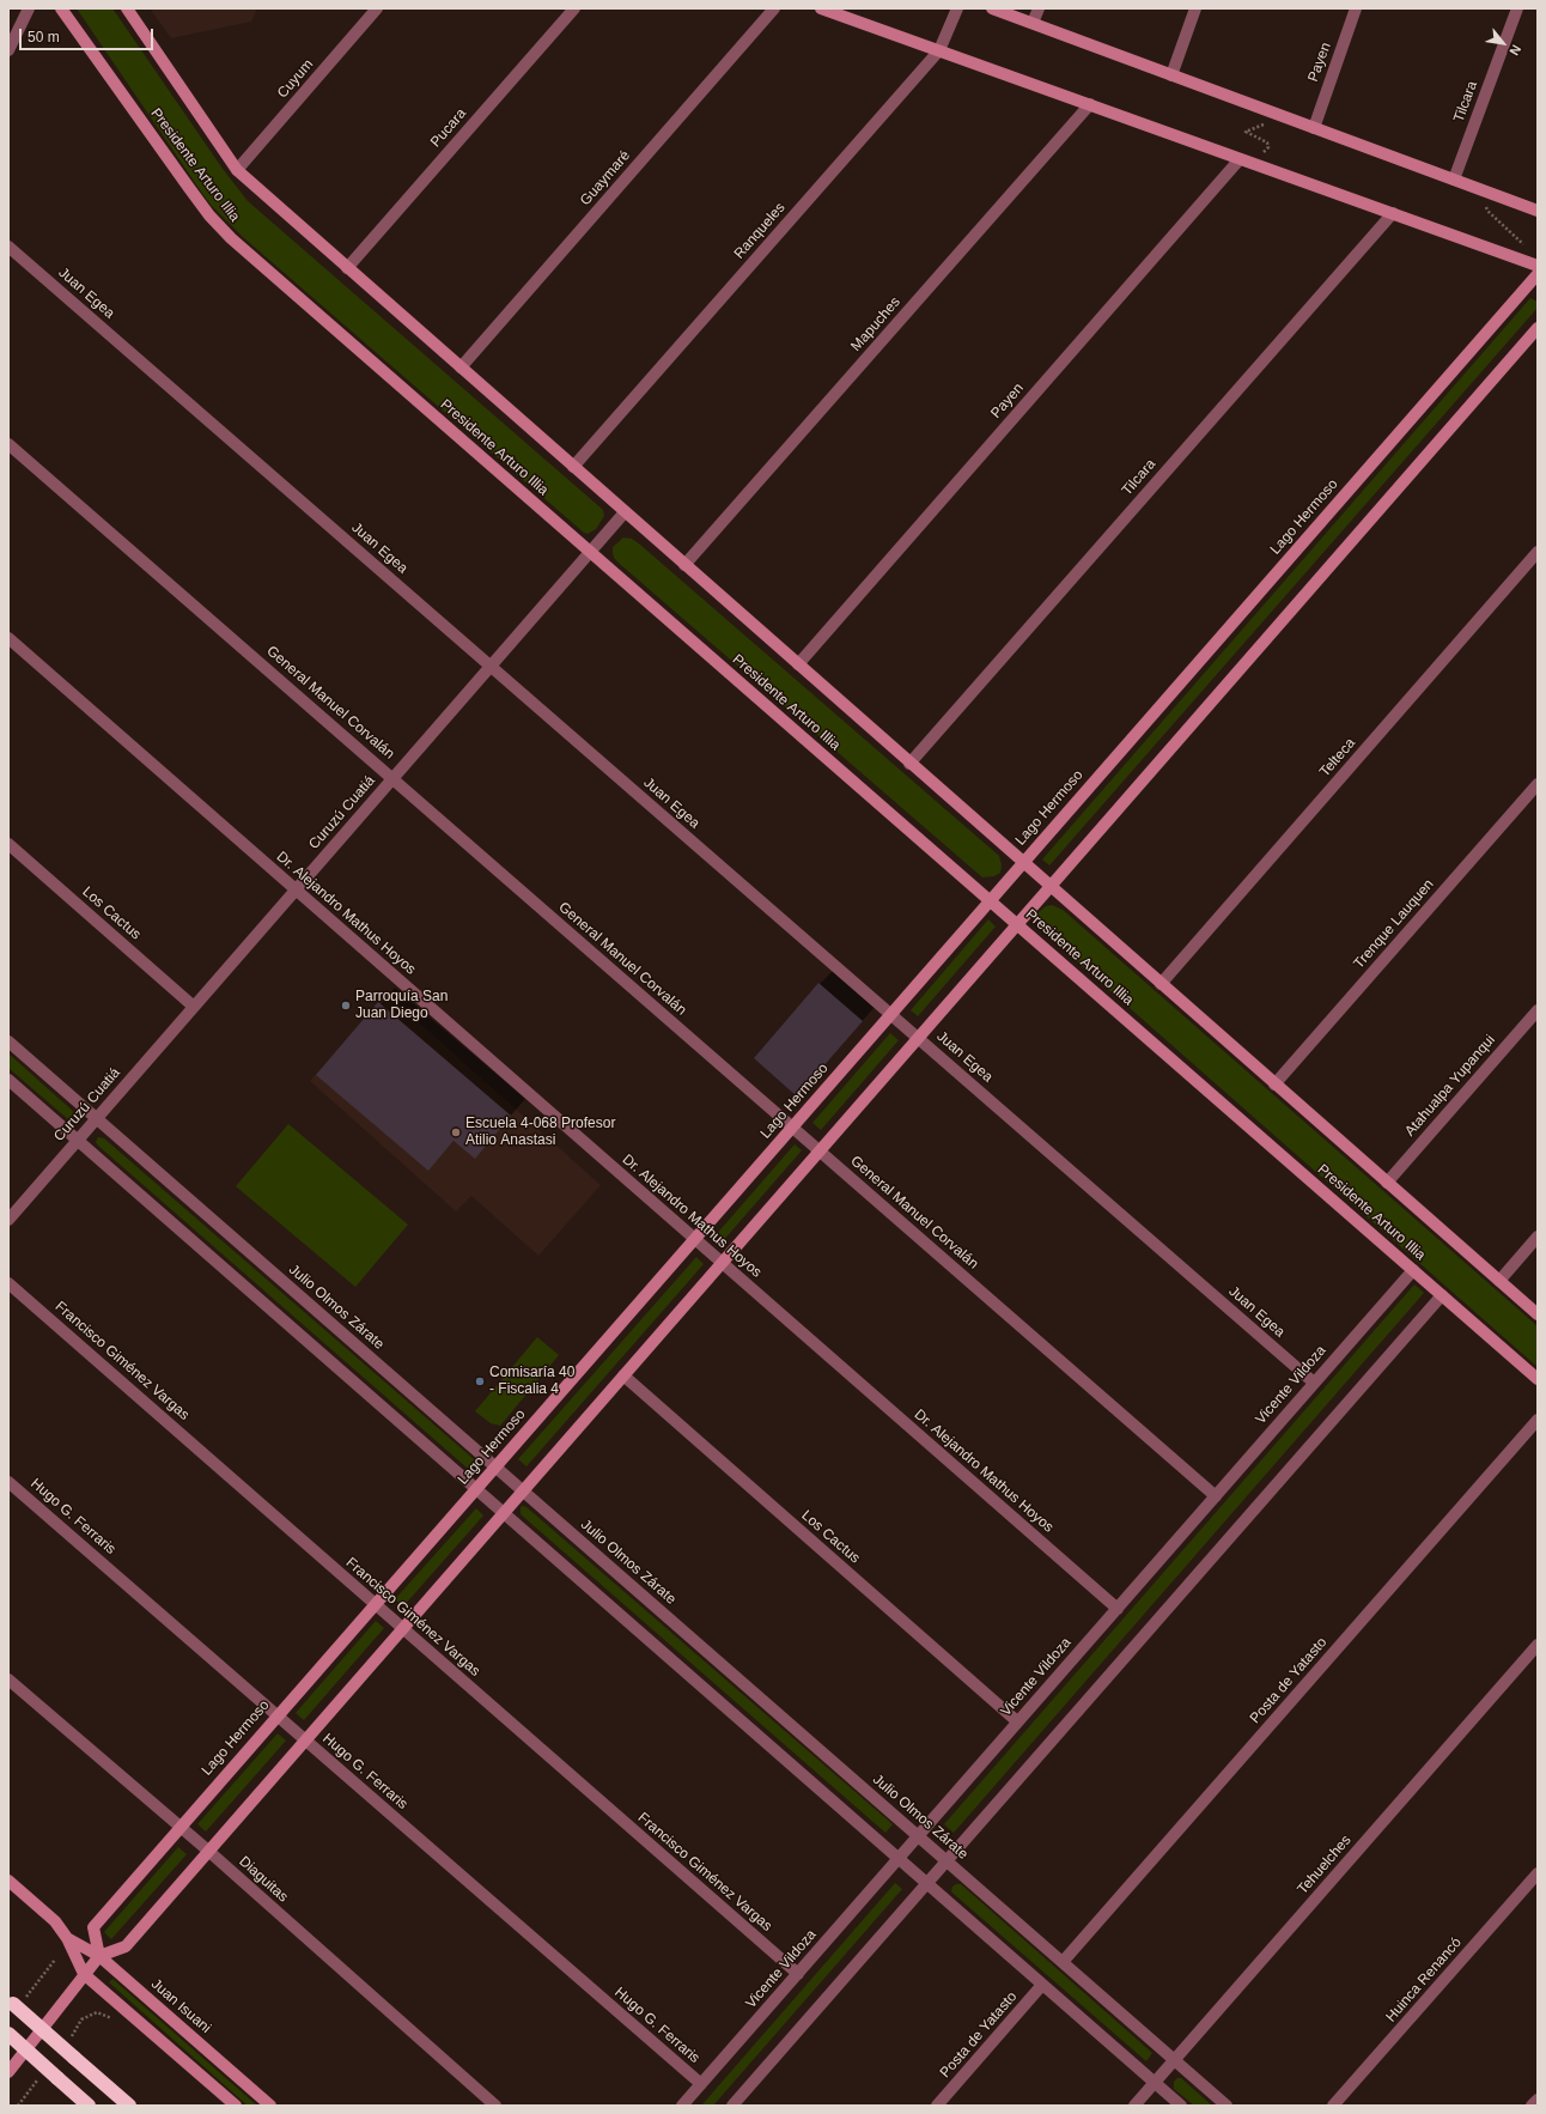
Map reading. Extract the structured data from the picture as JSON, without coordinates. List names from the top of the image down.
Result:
{
  "streets": {
    "street": [
      "Payen",
      "Cuyum",
      "Tilcara",
      "Pucara",
      "Presidente Arturo Illia",
      "Guaymaré",
      "Ranqueles",
      "Juan Egea",
      "Mapuches",
      "Lago Hermoso",
      "General Manuel Corvalán",
      "Telteca",
      "Curuzú Cuatiá",
      "Los Cactus",
      "Dr. Alejandro Mathus Hoyos",
      "Trenque Lauquen",
      "Atahualpa Yupanqui",
      "Julio Olmos Zárate",
      "Francisco Giménez Vargas",
      "Vicente Vildoza",
      "Hugo G. Ferraris",
      "Posta de Yatasto",
      "Tehuelches",
      "Diaguitas",
      "Huinca Renancó",
      "Juan Isuani"
    ]
  },
  "crossings": [
    ["Presidente Arturo Illia", "Lago Hermoso"],
    ["Presidente Arturo Illia", "Curuzú Cuatiá"],
    ["Presidente Arturo Illia", "Vicente Vildoza"],
    ["Juan Egea", "Lago Hermoso"],
    ["Juan Egea", "Curuzú Cuatiá"],
    ["Juan Egea", "Vicente Vildoza"],
    ["Lago Hermoso", "General Manuel Corvalán"],
    ["Lago Hermoso", "Dr. Alejandro Mathus Hoyos"],
    ["Lago Hermoso", "Julio Olmos Zárate"],
    ["Lago Hermoso", "Francisco Giménez Vargas"],
    ["Lago Hermoso", "Hugo G. Ferraris"],
    ["Lago Hermoso", "Diaguitas"],
    ["Lago Hermoso", "Juan Isuani"],
    ["General Manuel Corvalán", "Curuzú Cuatiá"],
    ["General Manuel Corvalán", "Vicente Vildoza"],
    ["Curuzú Cuatiá", "Los Cactus"],
    ["Curuzú Cuatiá", "Dr. Alejandro Mathus Hoyos"],
    ["Curuzú Cuatiá", "Julio Olmos Zárate"],
    ["Los Cactus", "Vicente Vildoza"],
    ["Dr. Alejandro Mathus Hoyos", "Vicente Vildoza"],
    ["Julio Olmos Zárate", "Vicente Vildoza"],
    ["Julio Olmos Zárate", "Posta de Yatasto"],
    ["Julio Olmos Zárate", "Tehuelches"],
    ["Francisco Giménez Vargas", "Vicente Vildoza"],
    ["Vicente Vildoza", "Hugo G. Ferraris"]
  ],
  "places": ["Parroquía San Juan Diego", "Escuela 4-068 Profesor Atilio Anastasi", "Comisaría 40 - Fiscalia 4"],
  "scale_bar": "50 m",
  "north": "bottom right"
}
